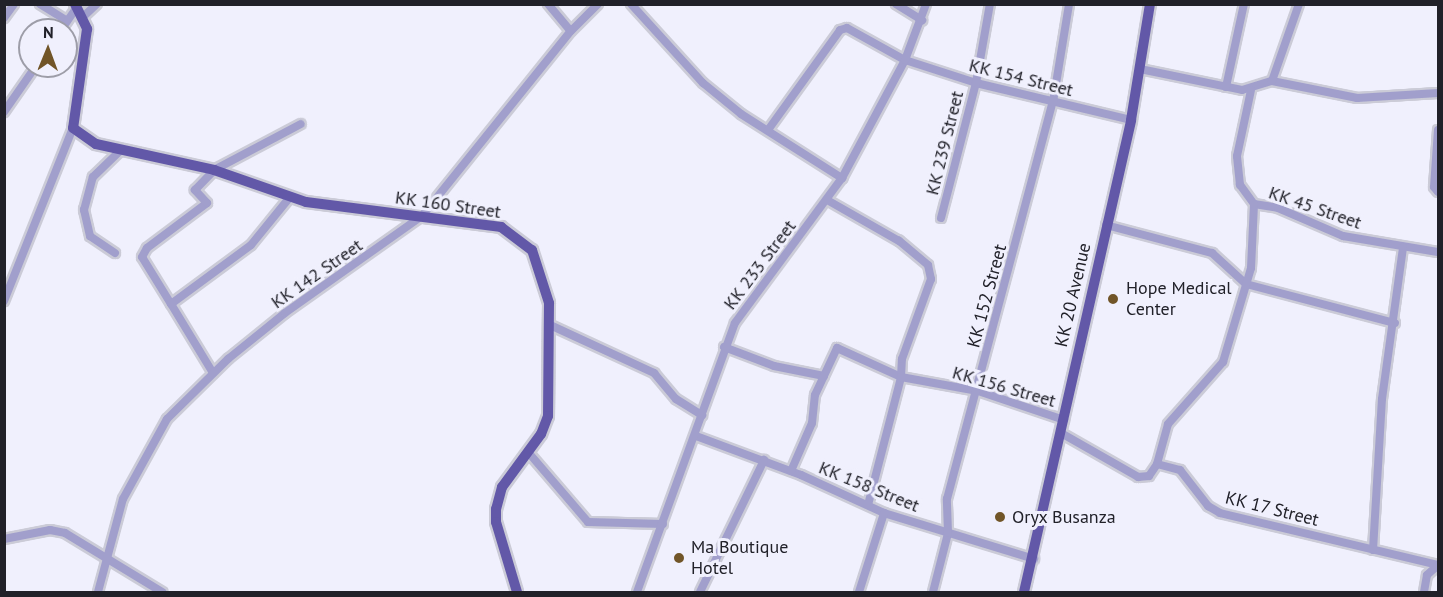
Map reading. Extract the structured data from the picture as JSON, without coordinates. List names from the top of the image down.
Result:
{
  "streets": {
    "main road": ["KK 160 Street", "KK 20 Avenue"],
    "street": [
      "KK 154 Street",
      "KK 239 Street",
      "KK 45 Street",
      "KK 233 Street",
      "KK 142 Street",
      "KK 152 Street",
      "KK 156 Street",
      "KK 158 Street",
      "KK 17 Street"
    ]
  },
  "crossings": [
    ["KK 154 Street", "KK 239 Street"],
    ["KK 154 Street", "KK 233 Street"],
    ["KK 154 Street", "KK 20 Avenue"],
    ["KK 154 Street", "KK 152 Street"],
    ["KK 160 Street", "KK 142 Street"],
    ["KK 233 Street", "KK 158 Street"],
    ["KK 20 Avenue", "KK 156 Street"],
    ["KK 20 Avenue", "KK 158 Street"],
    ["KK 152 Street", "KK 156 Street"],
    ["KK 152 Street", "KK 158 Street"]
  ],
  "places": ["Hope Medical Center", "Oryx Busanza", "Ma Boutique Hotel"],
  "north": "top"
}
